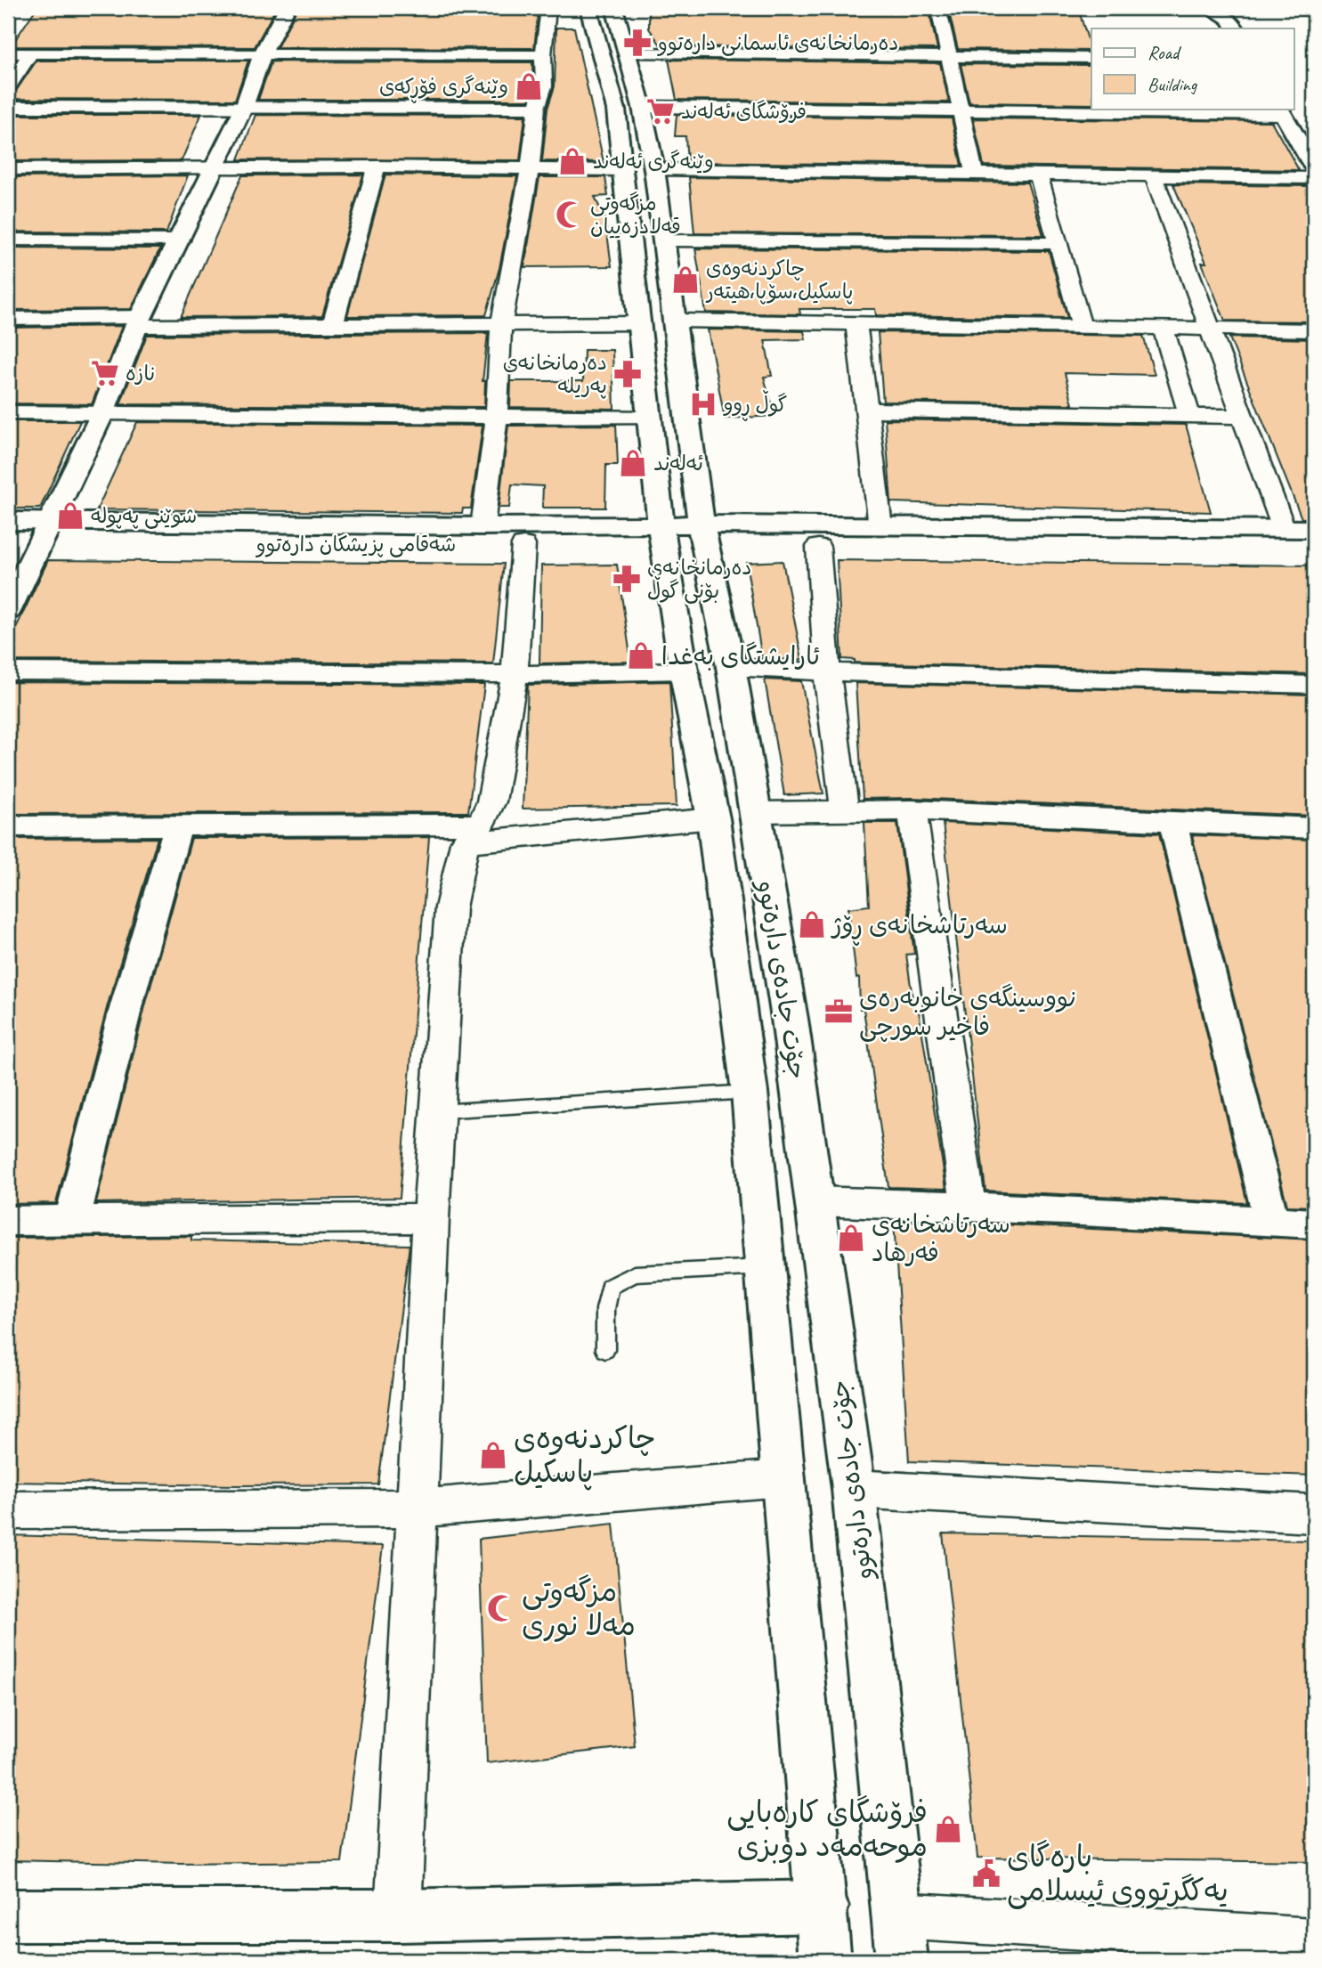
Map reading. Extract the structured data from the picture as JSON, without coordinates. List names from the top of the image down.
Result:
{
  "streets": {
    "main road": ["شەقامی پزیشکان دارەتوو", "جۆت جادەی دارەتوو"]
  },
  "crossings": [
    ["شەقامی پزیشکان دارەتوو", "جۆت جادەی دارەتوو"]
  ],
  "places": {
    "pharmacy": ["دەرمانخانەی ئاسمانی دارەتوو", "دەرمانخانەی پەریلە", "دەرمانخانەی بۆنی گوڵ"],
    "shop": [
      "وێنەگری فۆڕکەی",
      "وێنەگری ئەلەند",
      "چاکردنەوەی پاسکیل،سۆپا،هیتەر",
      "ئەلەند",
      "شوێنی پەپولە",
      "ئارایشتگای بەغدا",
      "سەرتاشخانەی ڕۆژ",
      "سەرتاشخانەی فەرهاد",
      "چاکردنەوەی پاسکیل",
      "فرۆشگای کارەبایی موحەمەد دوبزی"
    ],
    "supermarket": ["فرۆشگای ئەلەند", "نازە"],
    "mosque": ["مزگەوتی قەلادزەییان", "مزگەوتی مەلا نوری"],
    "hospital": ["گوڵ ڕوو"],
    "office": ["نووسینگەی خانوبەرەی فاخیر سورچی"],
    "public building": ["بارەگای یەکگرتووی ئیسلامی"]
  },
  "legend": ["Road", "Building"]
}
